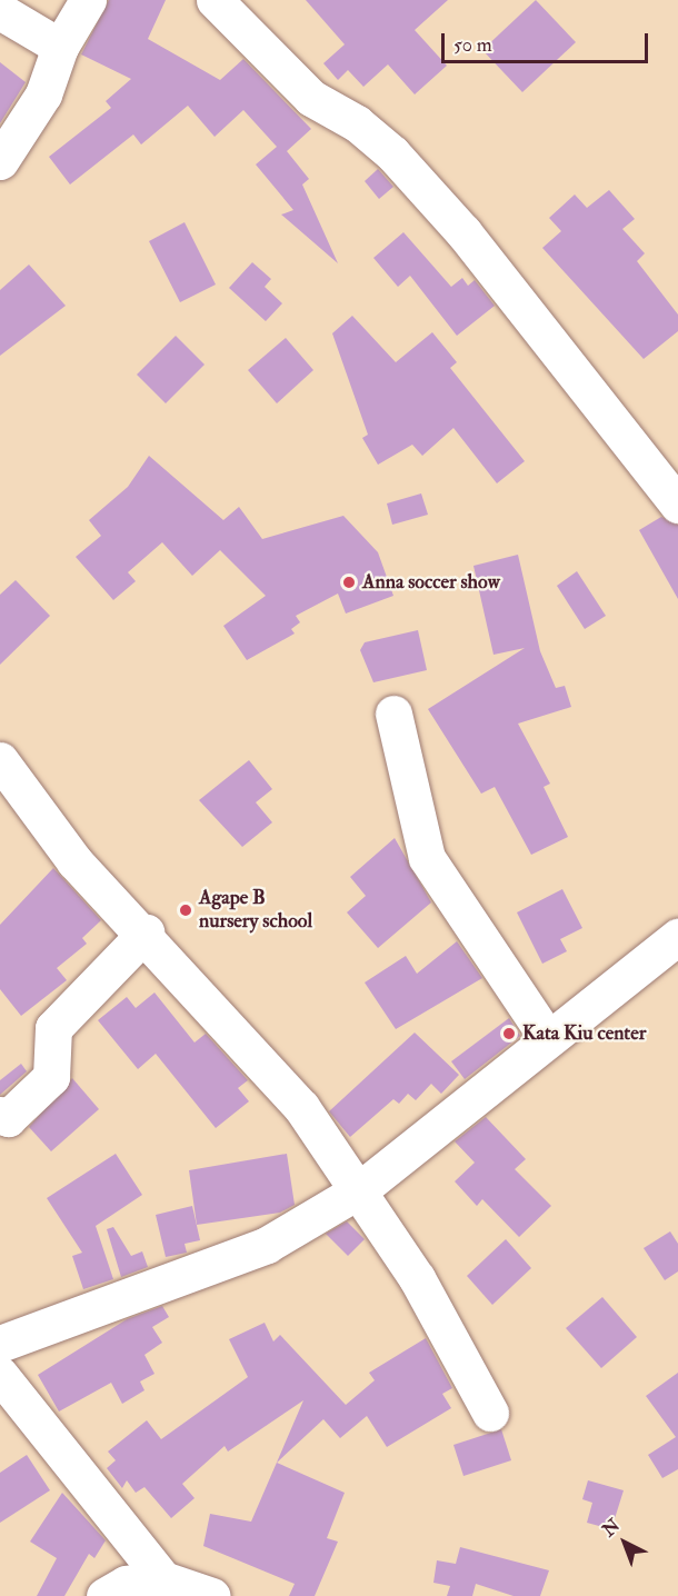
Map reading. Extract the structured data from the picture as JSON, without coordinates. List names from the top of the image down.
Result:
{
  "places": ["Anna soccer show", "Agape B nursery school", "Kata Kiu center"],
  "scale_bar": "50 m",
  "north": "top left"
}
